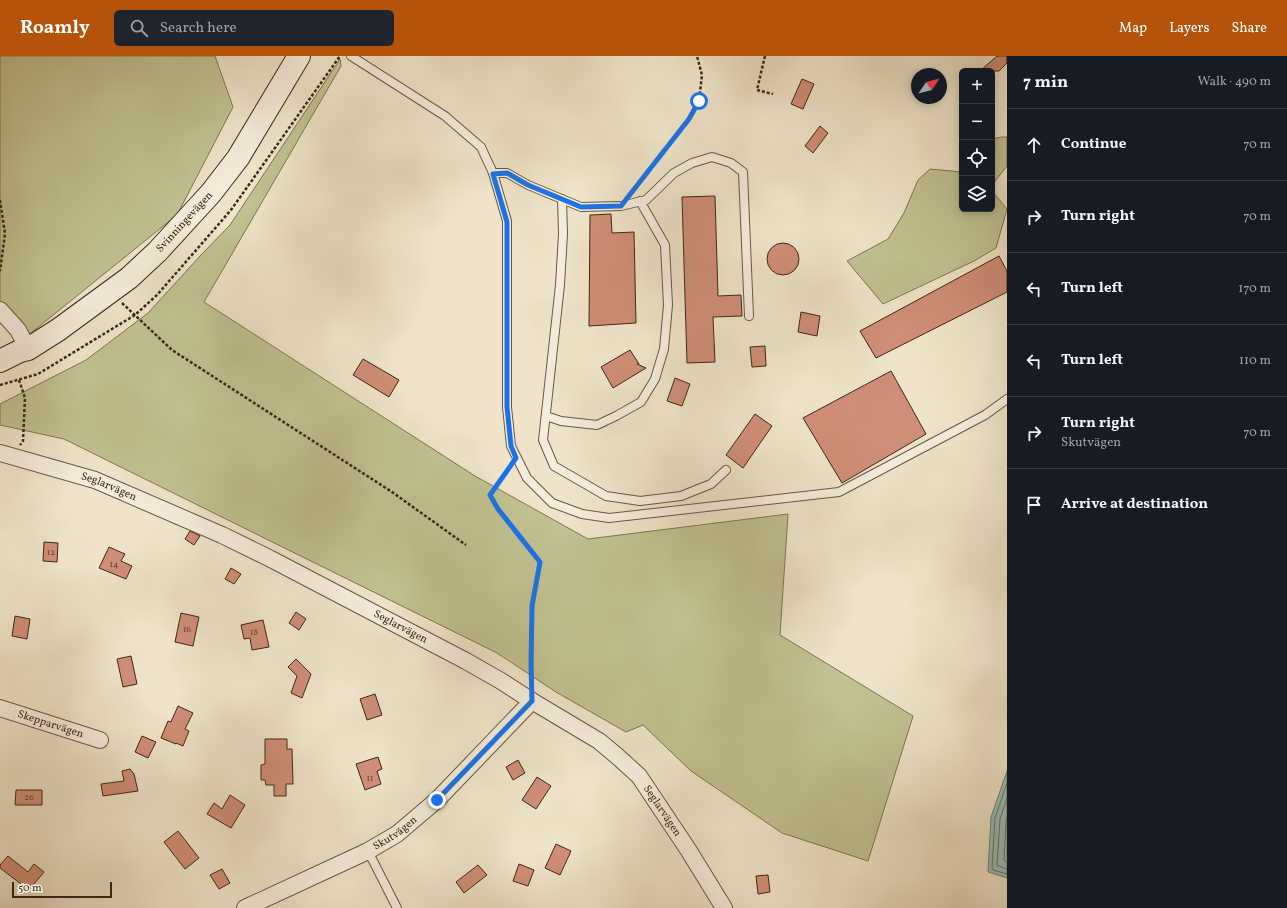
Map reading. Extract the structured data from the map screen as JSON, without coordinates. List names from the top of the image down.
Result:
{
  "streets": {
    "main road": ["Svinningevägen"],
    "street": ["Seglarvägen", "Skepparvägen", "Skutvägen"]
  },
  "crossings": [
    ["Seglarvägen", "Skutvägen"]
  ],
  "house_numbers": [
    "12",
    "14",
    "16",
    "18",
    "11",
    "26"
  ],
  "scale_bar": "50 m",
  "north": "top right",
  "page": {
    "header": "Roamly",
    "search": "Search here",
    "nav": ["Map", "Layers", "Share"],
    "heading": ["7 min", "Walk · 490 m"],
    "map_buttons": ["+", "−"],
    "list": [
      ["Continue", "70 m"],
      ["Turn right", "70 m"],
      ["Turn left", "170 m"],
      ["Turn left", "110 m"],
      ["Turn right", "Skutvägen", "70 m"],
      "Arrive at destination"
    ],
    "scale": "50 m"
  }
}
